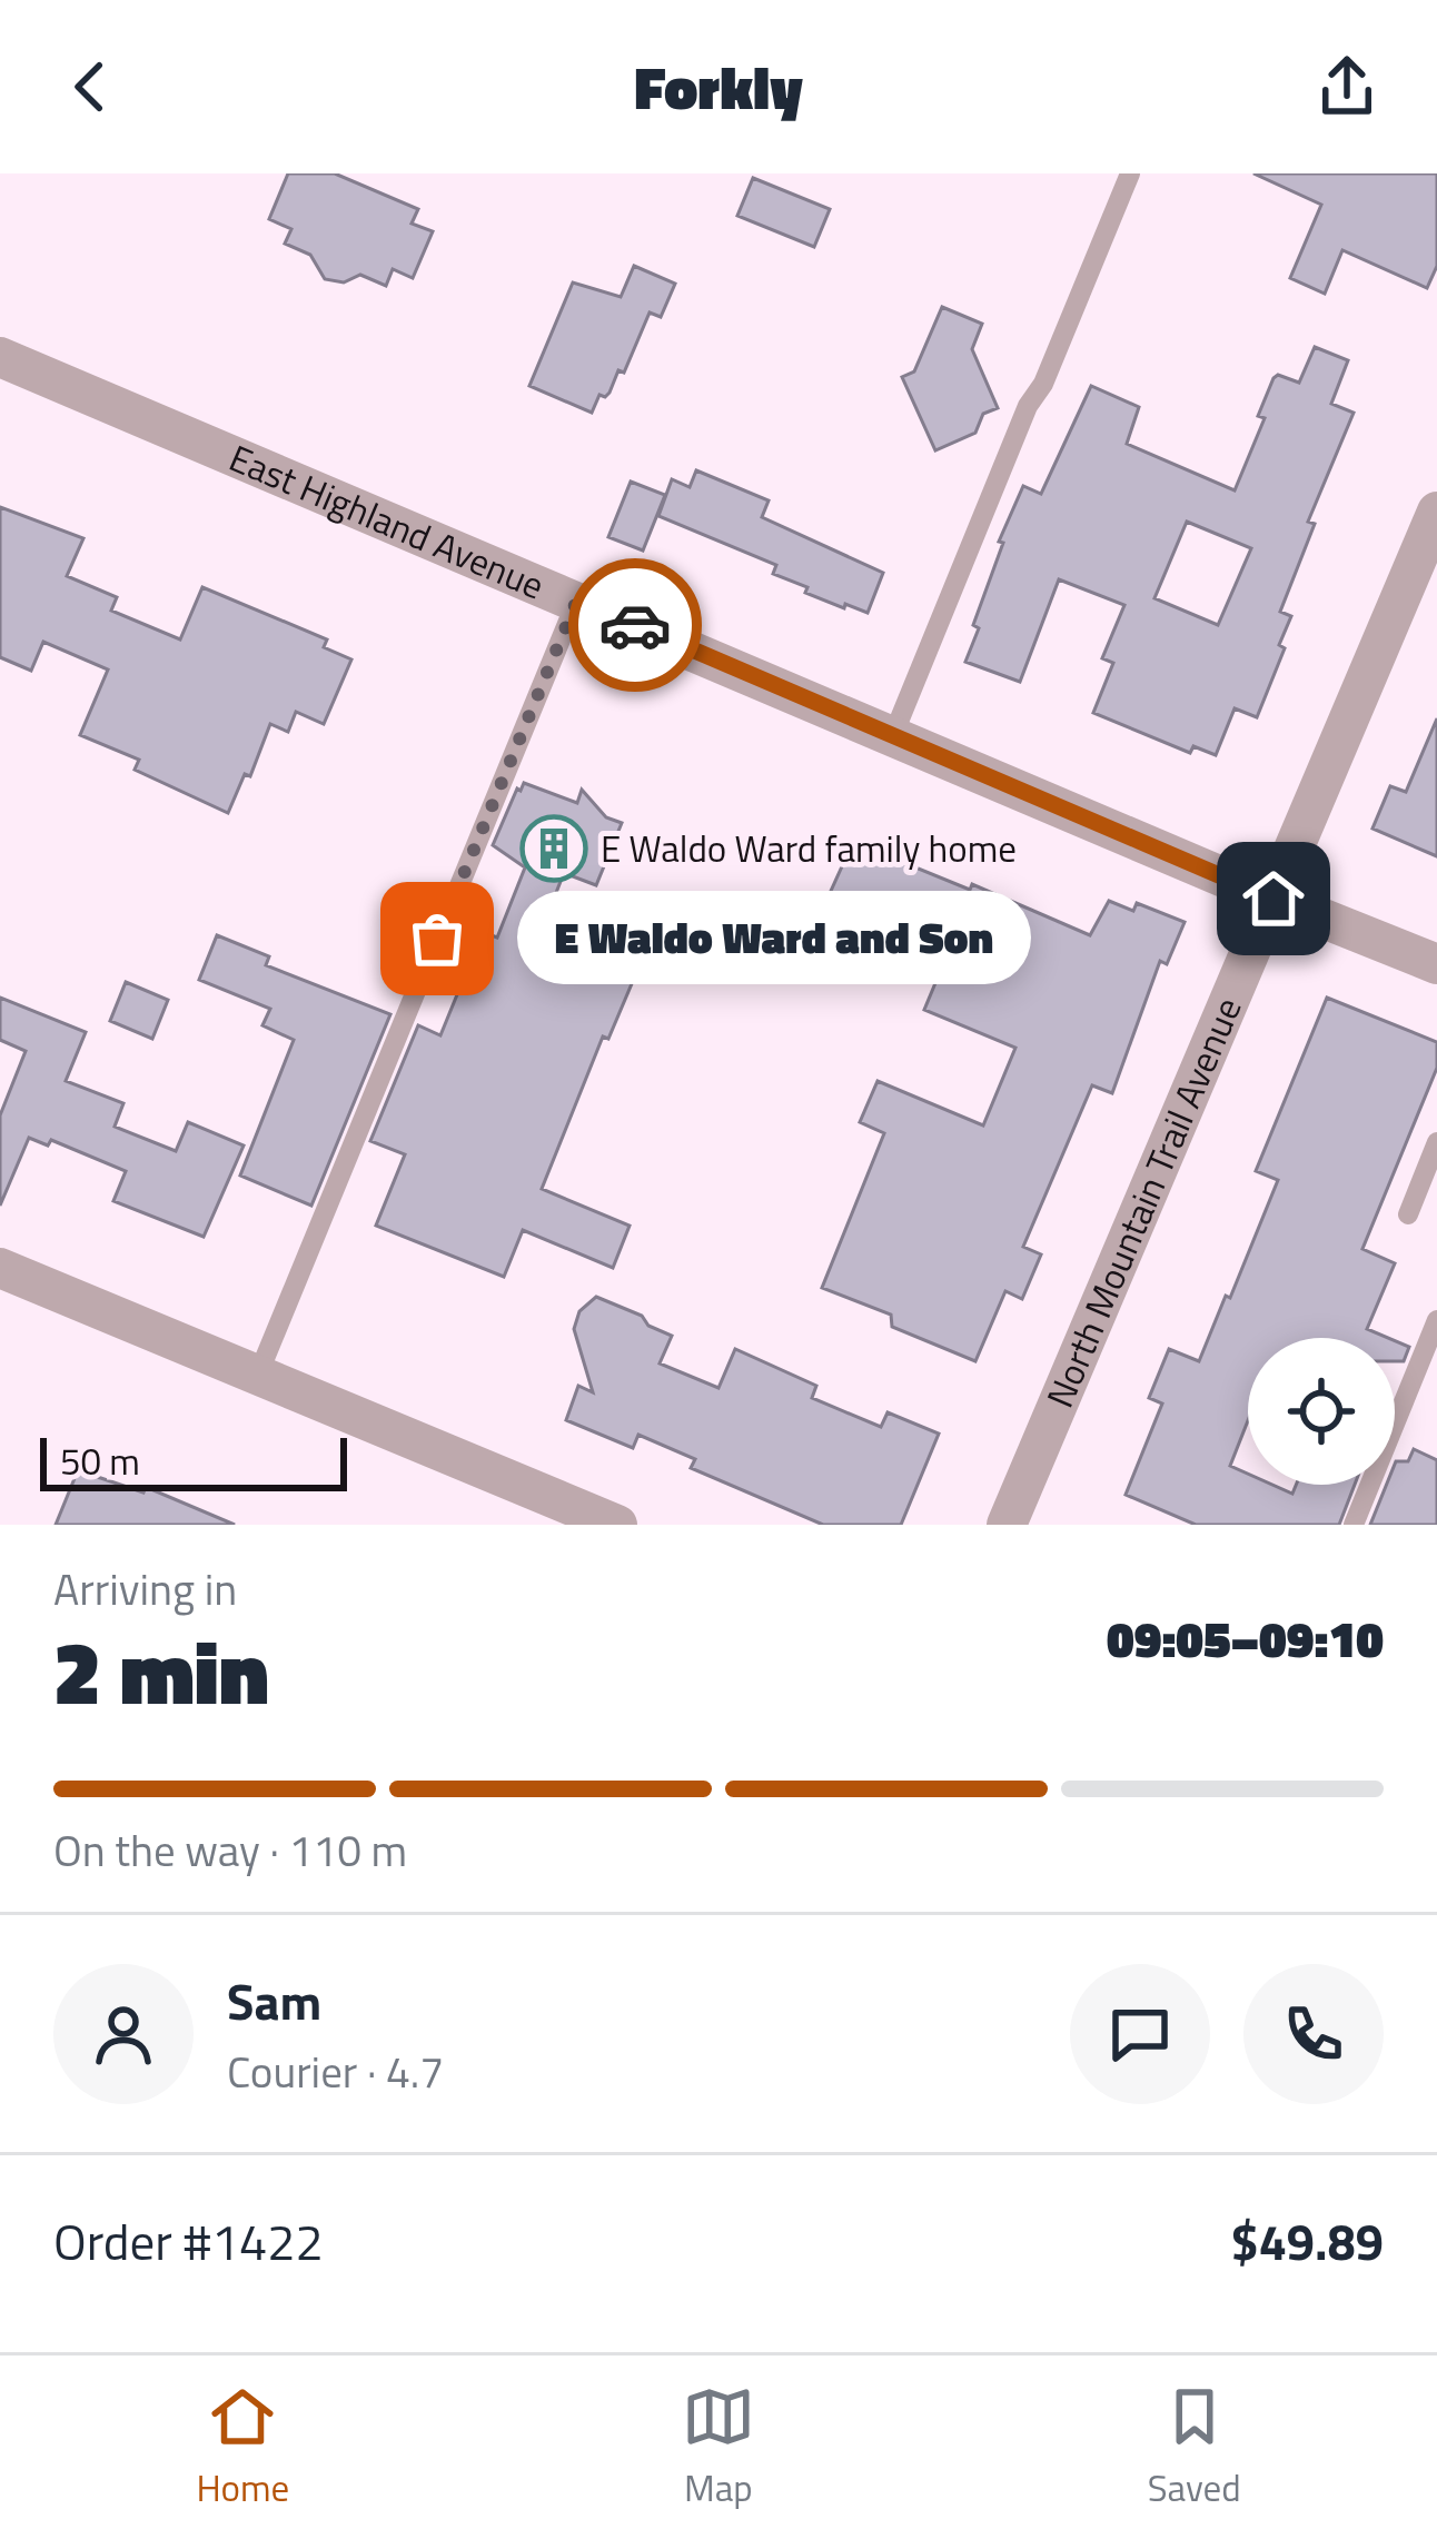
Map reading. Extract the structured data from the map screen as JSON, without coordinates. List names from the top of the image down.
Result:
{
  "streets": {
    "street": ["East Highland Avenue", "North Mountain Trail Avenue"]
  },
  "crossings": [
    ["East Highland Avenue", "North Mountain Trail Avenue"]
  ],
  "places": {
    "building": ["E Waldo Ward family home"],
    "other": ["E Waldo Ward and Son"]
  },
  "scale_bar": "50 m",
  "page": {
    "header": "Forkly",
    "bubble": "E Waldo Ward and Son",
    "scale": "50 m",
    "heading": ["2 min", "Arriving in", "09:05–09:10"],
    "panel": [
      "Sam",
      "Courier · 4.7",
      "Order #1422",
      "$49.89"
    ],
    "bar": "On the way · 110 m",
    "tabs": ["Home", "Map", "Saved"]
  }
}
